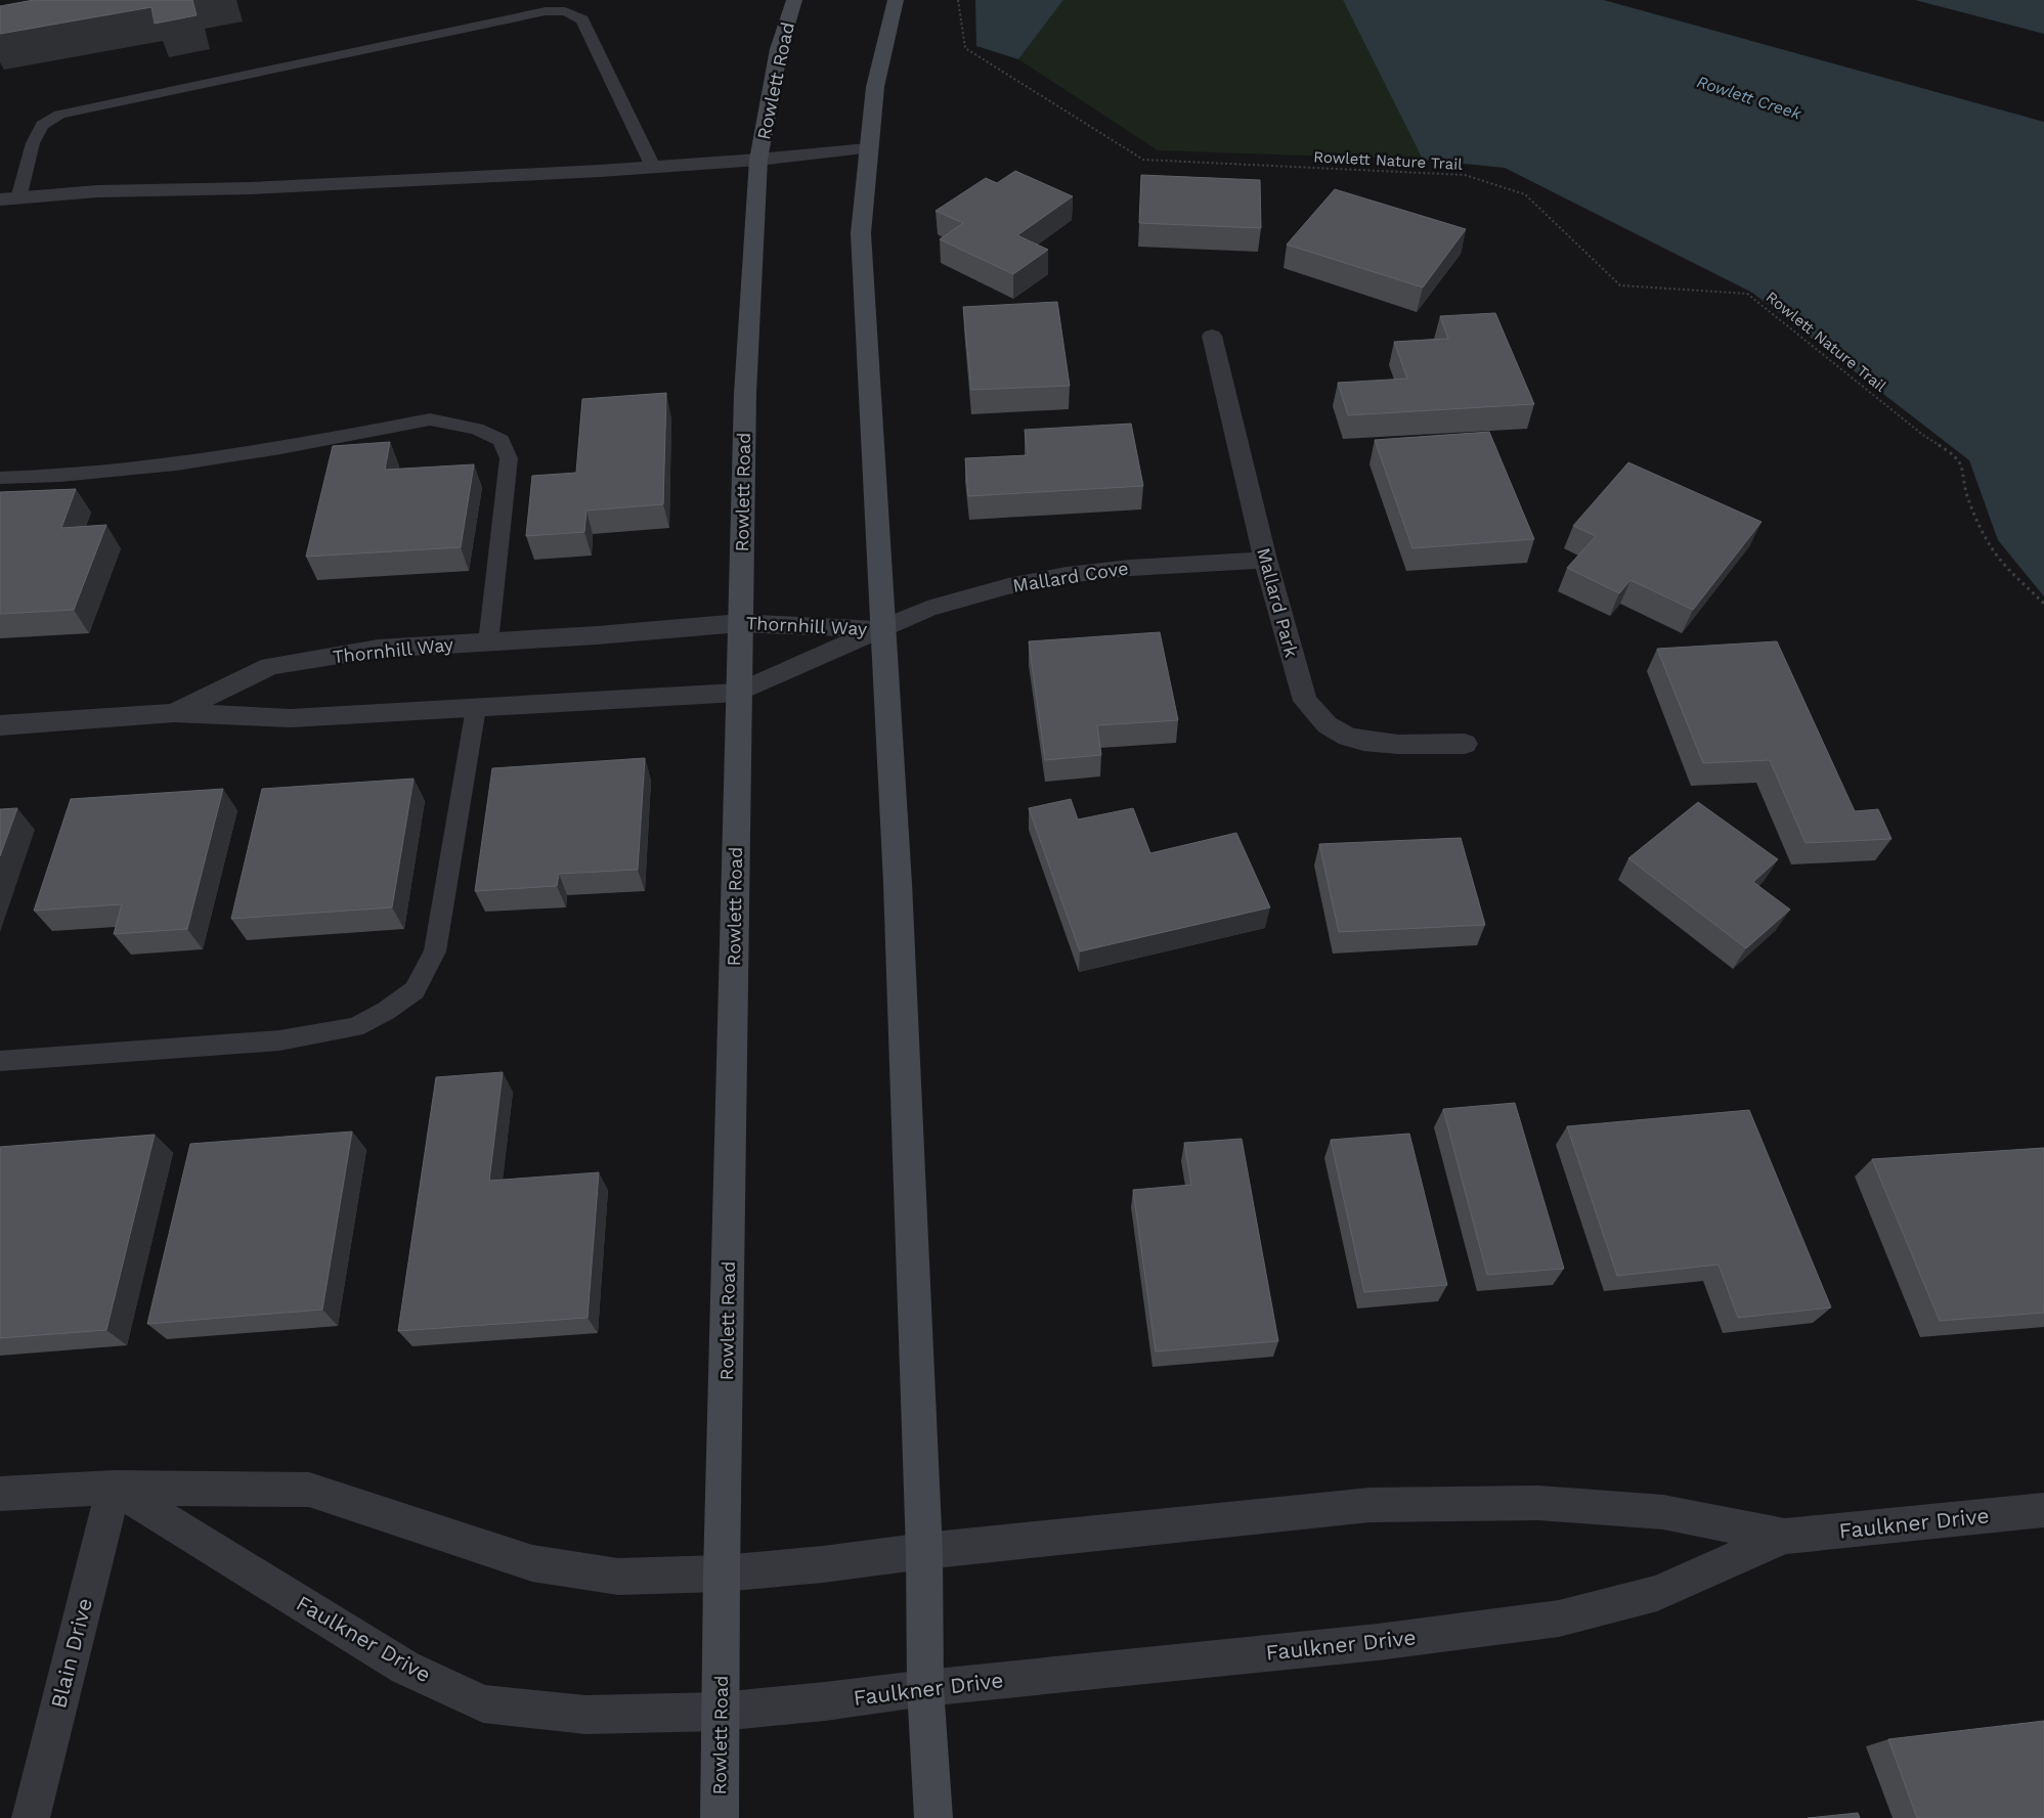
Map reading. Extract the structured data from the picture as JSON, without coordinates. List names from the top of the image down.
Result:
{
  "streets": {
    "main road": ["Rowlett Road"],
    "street": [
      "Mallard Cove",
      "Mallard Park",
      "Thornhill Way",
      "Faulkner Drive",
      "Blain Drive"
    ],
    "path": ["Rowlett Nature Trail"]
  },
  "crossings": [
    ["Rowlett Road", "Thornhill Way"],
    ["Rowlett Road", "Faulkner Drive"],
    ["Mallard Cove", "Mallard Park"],
    ["Mallard Cove", "Thornhill Way"],
    ["Faulkner Drive", "Blain Drive"]
  ],
  "water": ["Rowlett Creek"]
}
